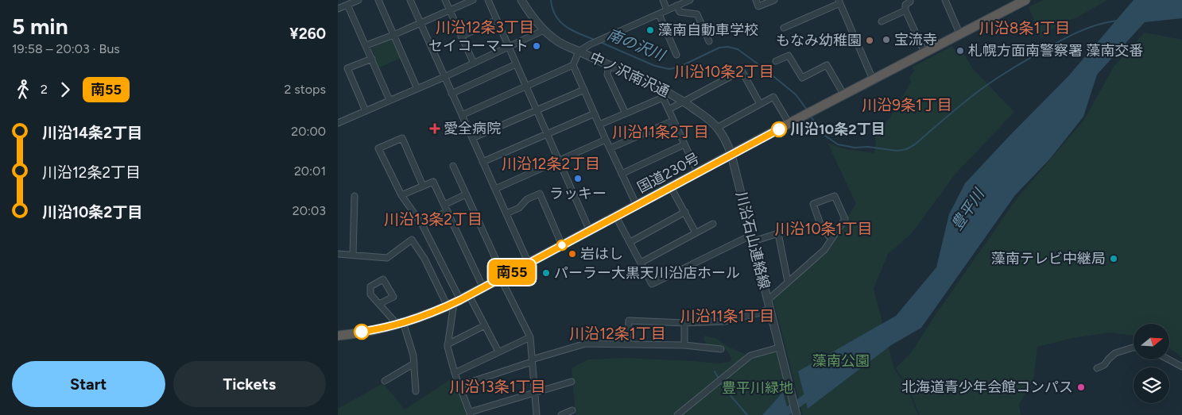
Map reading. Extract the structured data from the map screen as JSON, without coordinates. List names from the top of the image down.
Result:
{
  "streets": {
    "highway": ["国道230号"],
    "street": ["中ノ沢南沢通", "川沿石山連絡線"]
  },
  "crossings": [
    ["中ノ沢南沢通", "国道230号"],
    ["中ノ沢南沢通", "川沿石山連絡線"],
    ["国道230号", "川沿石山連絡線"]
  ],
  "districts": [
    "川沿12条3丁目",
    "川沿8条1丁目",
    "川沿10条2丁目",
    "川沿9条1丁目",
    "川沿11条2丁目",
    "川沿12条2丁目",
    "川沿13条2丁目",
    "川沿10条1丁目",
    "川沿11条1丁目",
    "川沿12条1丁目",
    "川沿13条1丁目"
  ],
  "water": ["南の沢川", "豊平川"],
  "parks": ["藻南公園", "豊平川緑地"],
  "places": {
    "other": [
      "藻南自動車学校",
      "宝流寺",
      "もなみ幼稚園",
      "セイコーマート",
      "札幌方面南警察署 藻南交番",
      "川沿10条2丁目",
      "ラッキー",
      "岩はし",
      "藻南テレビ中継局",
      "パーラー大黒天川沿店ホール",
      "北海道青少年会館コンパス"
    ],
    "health": ["愛全病院"]
  },
  "lines": ["bus line 南55"],
  "north": "right",
  "page": {
    "heading": ["5 min", "19:58 – 20:03 · Bus", "¥260"],
    "on_map": "南55",
    "legs": ["2", "南55", "2 stops"],
    "list": [
      {
        "name": "川沿14条2丁目",
        "value": "20:00"
      },
      {
        "name": "川沿12条2丁目",
        "value": "20:01"
      },
      {
        "name": "川沿10条2丁目",
        "value": "20:03"
      }
    ],
    "buttons": ["Start", "Tickets"]
  }
}
